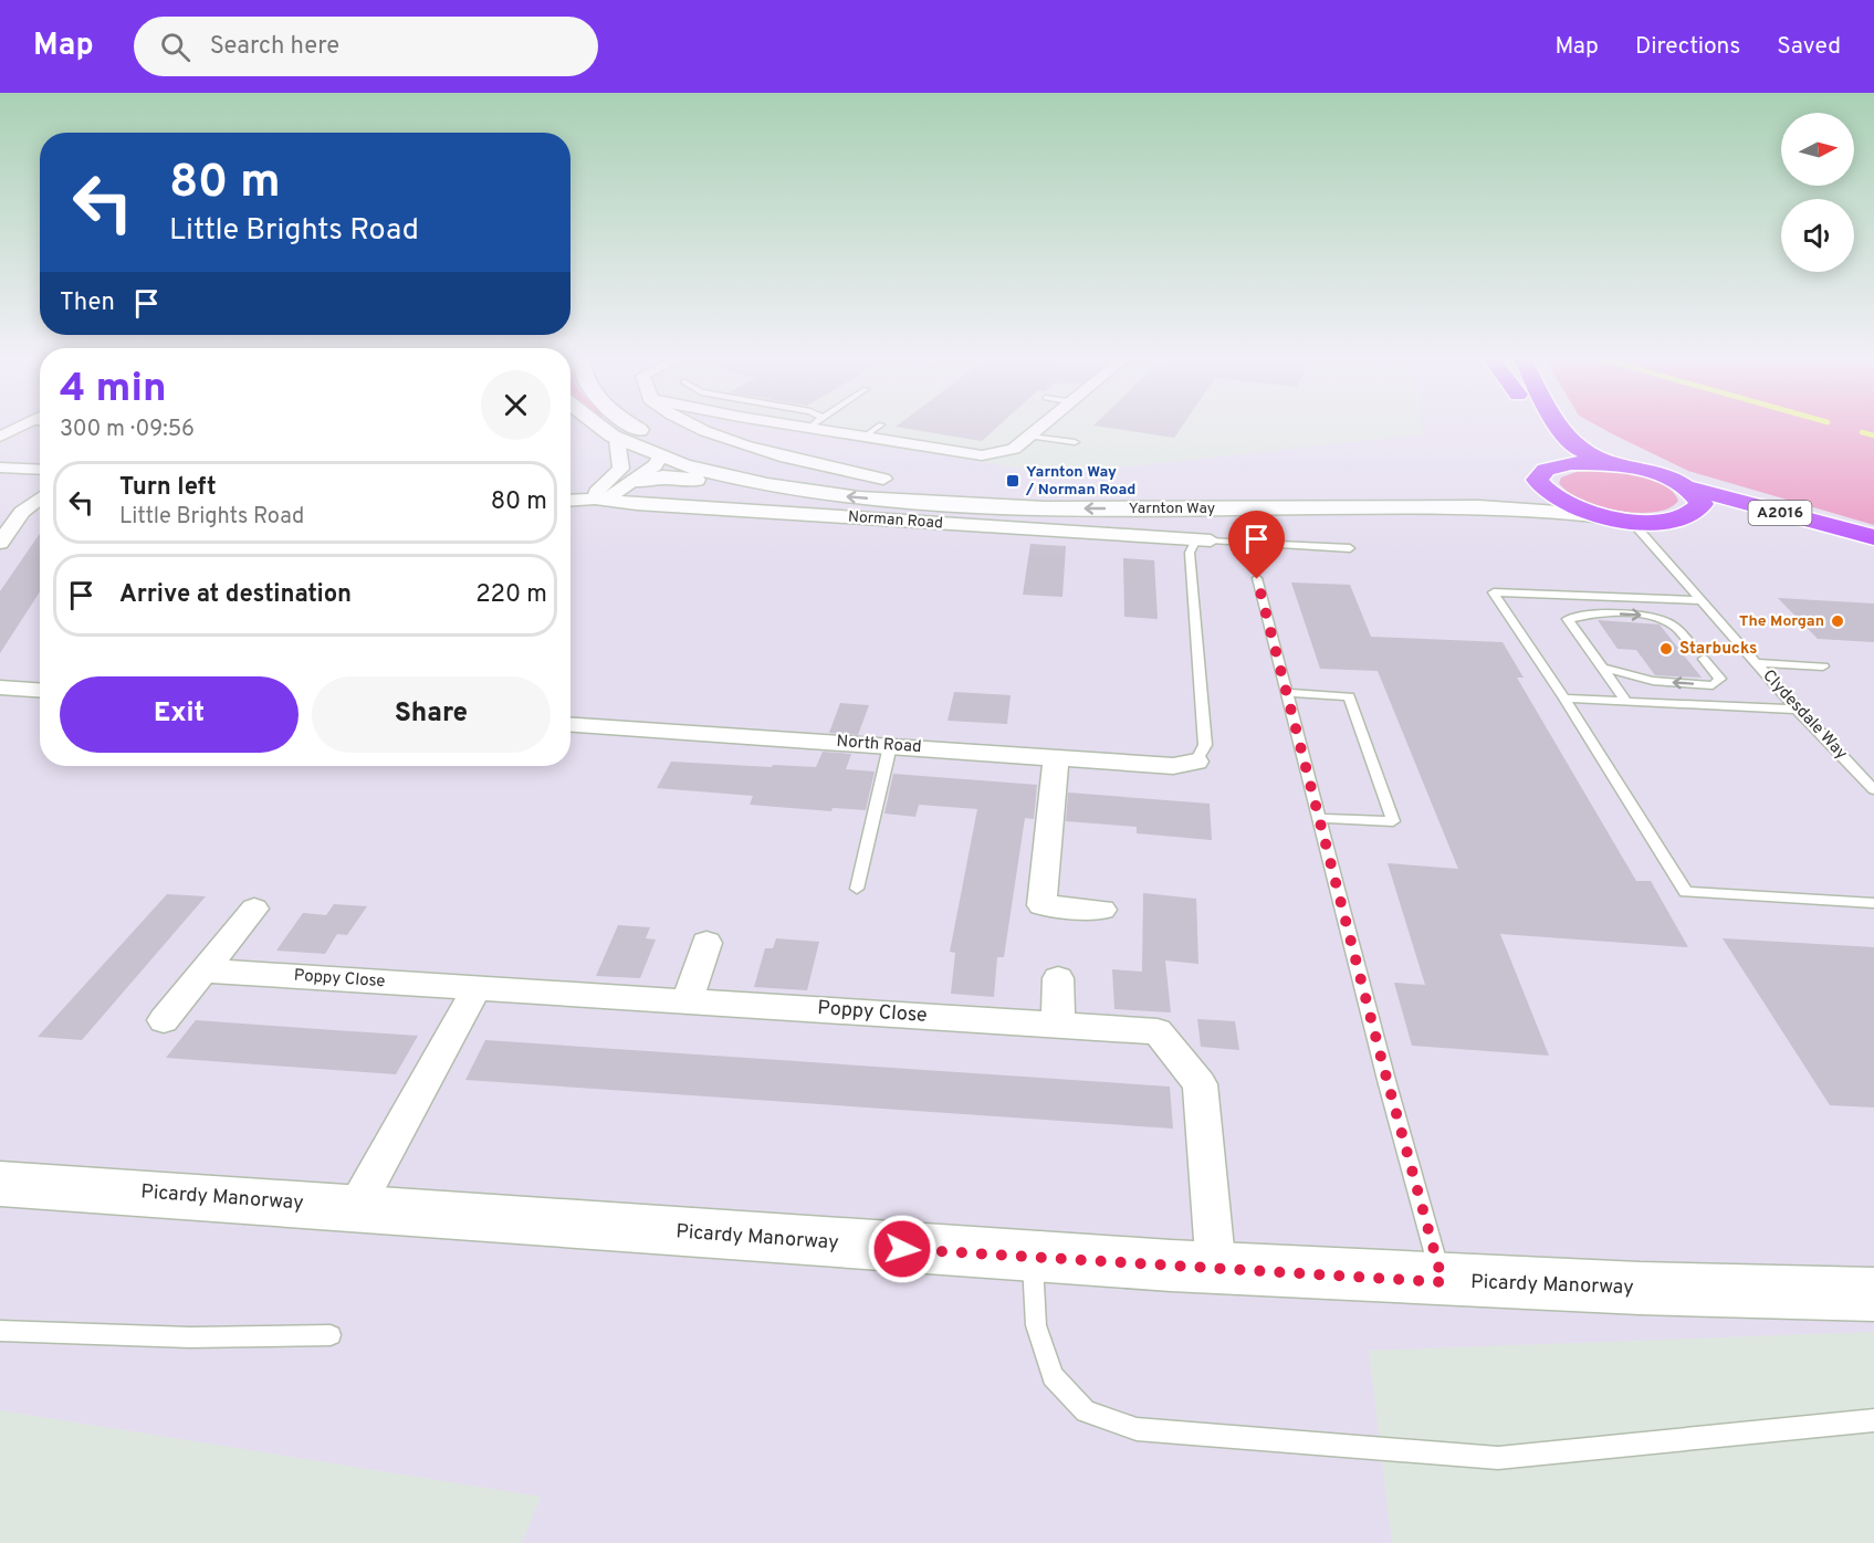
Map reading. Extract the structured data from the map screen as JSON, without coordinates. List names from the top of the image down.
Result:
{
  "streets": {
    "main road": ["A2016", "Picardy Manorway"],
    "street": [
      "Yarnton Way",
      "Norman Road",
      "North Road",
      "Poppy Close"
    ],
    "lane": ["Clydesdale Way"]
  },
  "crossings": [
    ["Yarnton Way", "Norman Road"],
    ["Poppy Close", "Picardy Manorway"]
  ],
  "places": {
    "transit": ["Yarnton Way / Norman Road"],
    "other": ["The Morgan", "Starbucks"]
  },
  "north": "right",
  "page": {
    "header": "Map",
    "search": "Search here",
    "nav": ["Map", "Directions", "Saved"],
    "turn": ["80 m", "Little Brights Road"],
    "then": "Then",
    "heading": ["4 min", "300 m · 09:56"],
    "list": [
      {
        "name": "Turn left",
        "note": "Little Brights Road",
        "value": "80 m"
      },
      {
        "name": "Arrive at destination",
        "value": "220 m"
      }
    ],
    "buttons": ["Exit", "Share"]
  }
}
